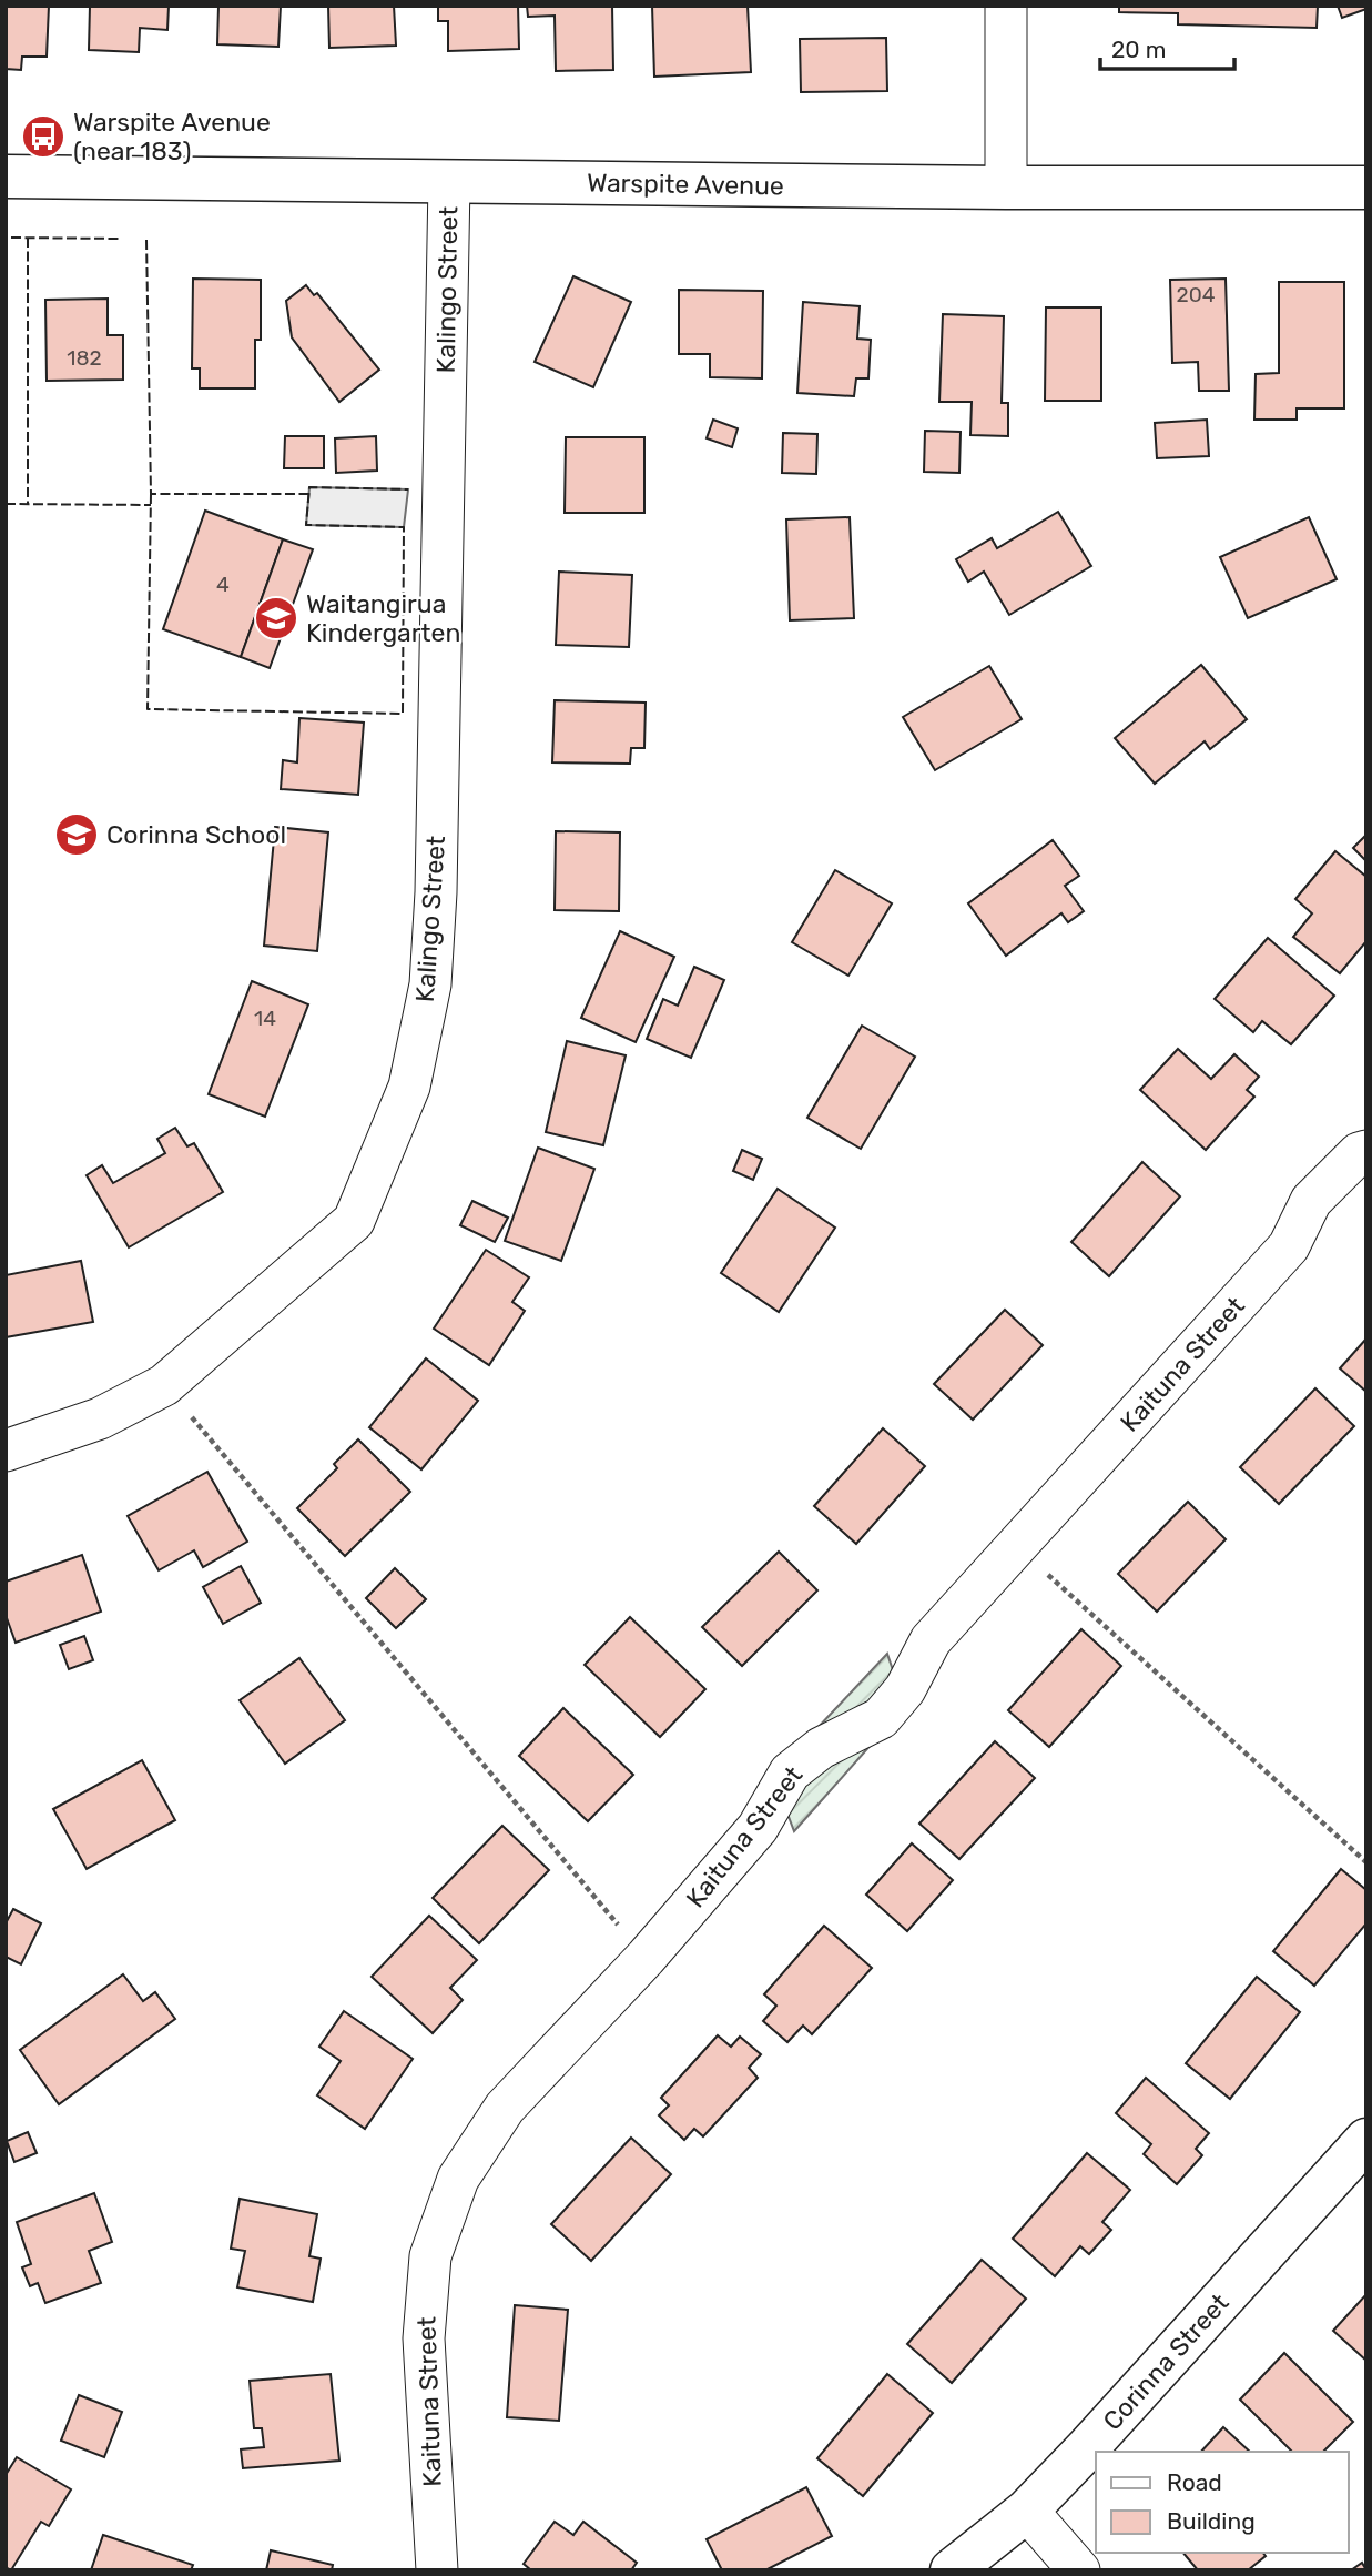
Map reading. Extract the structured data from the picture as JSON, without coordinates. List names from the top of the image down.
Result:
{
  "streets": {
    "main road": ["Warspite Avenue", "Corinna Street"],
    "street": ["Kalingo Street", "Kaituna Street"]
  },
  "crossings": [
    ["Warspite Avenue", "Kalingo Street"]
  ],
  "places": {
    "bus stop": ["Warspite Avenue (near 183)"],
    "school or university": ["Waitangirua Kindergarten", "Corinna School"]
  },
  "house_numbers": [
    "204",
    "182",
    "4",
    "14"
  ],
  "legend": ["Road", "Building"],
  "scale_bar": "20 m"
}
